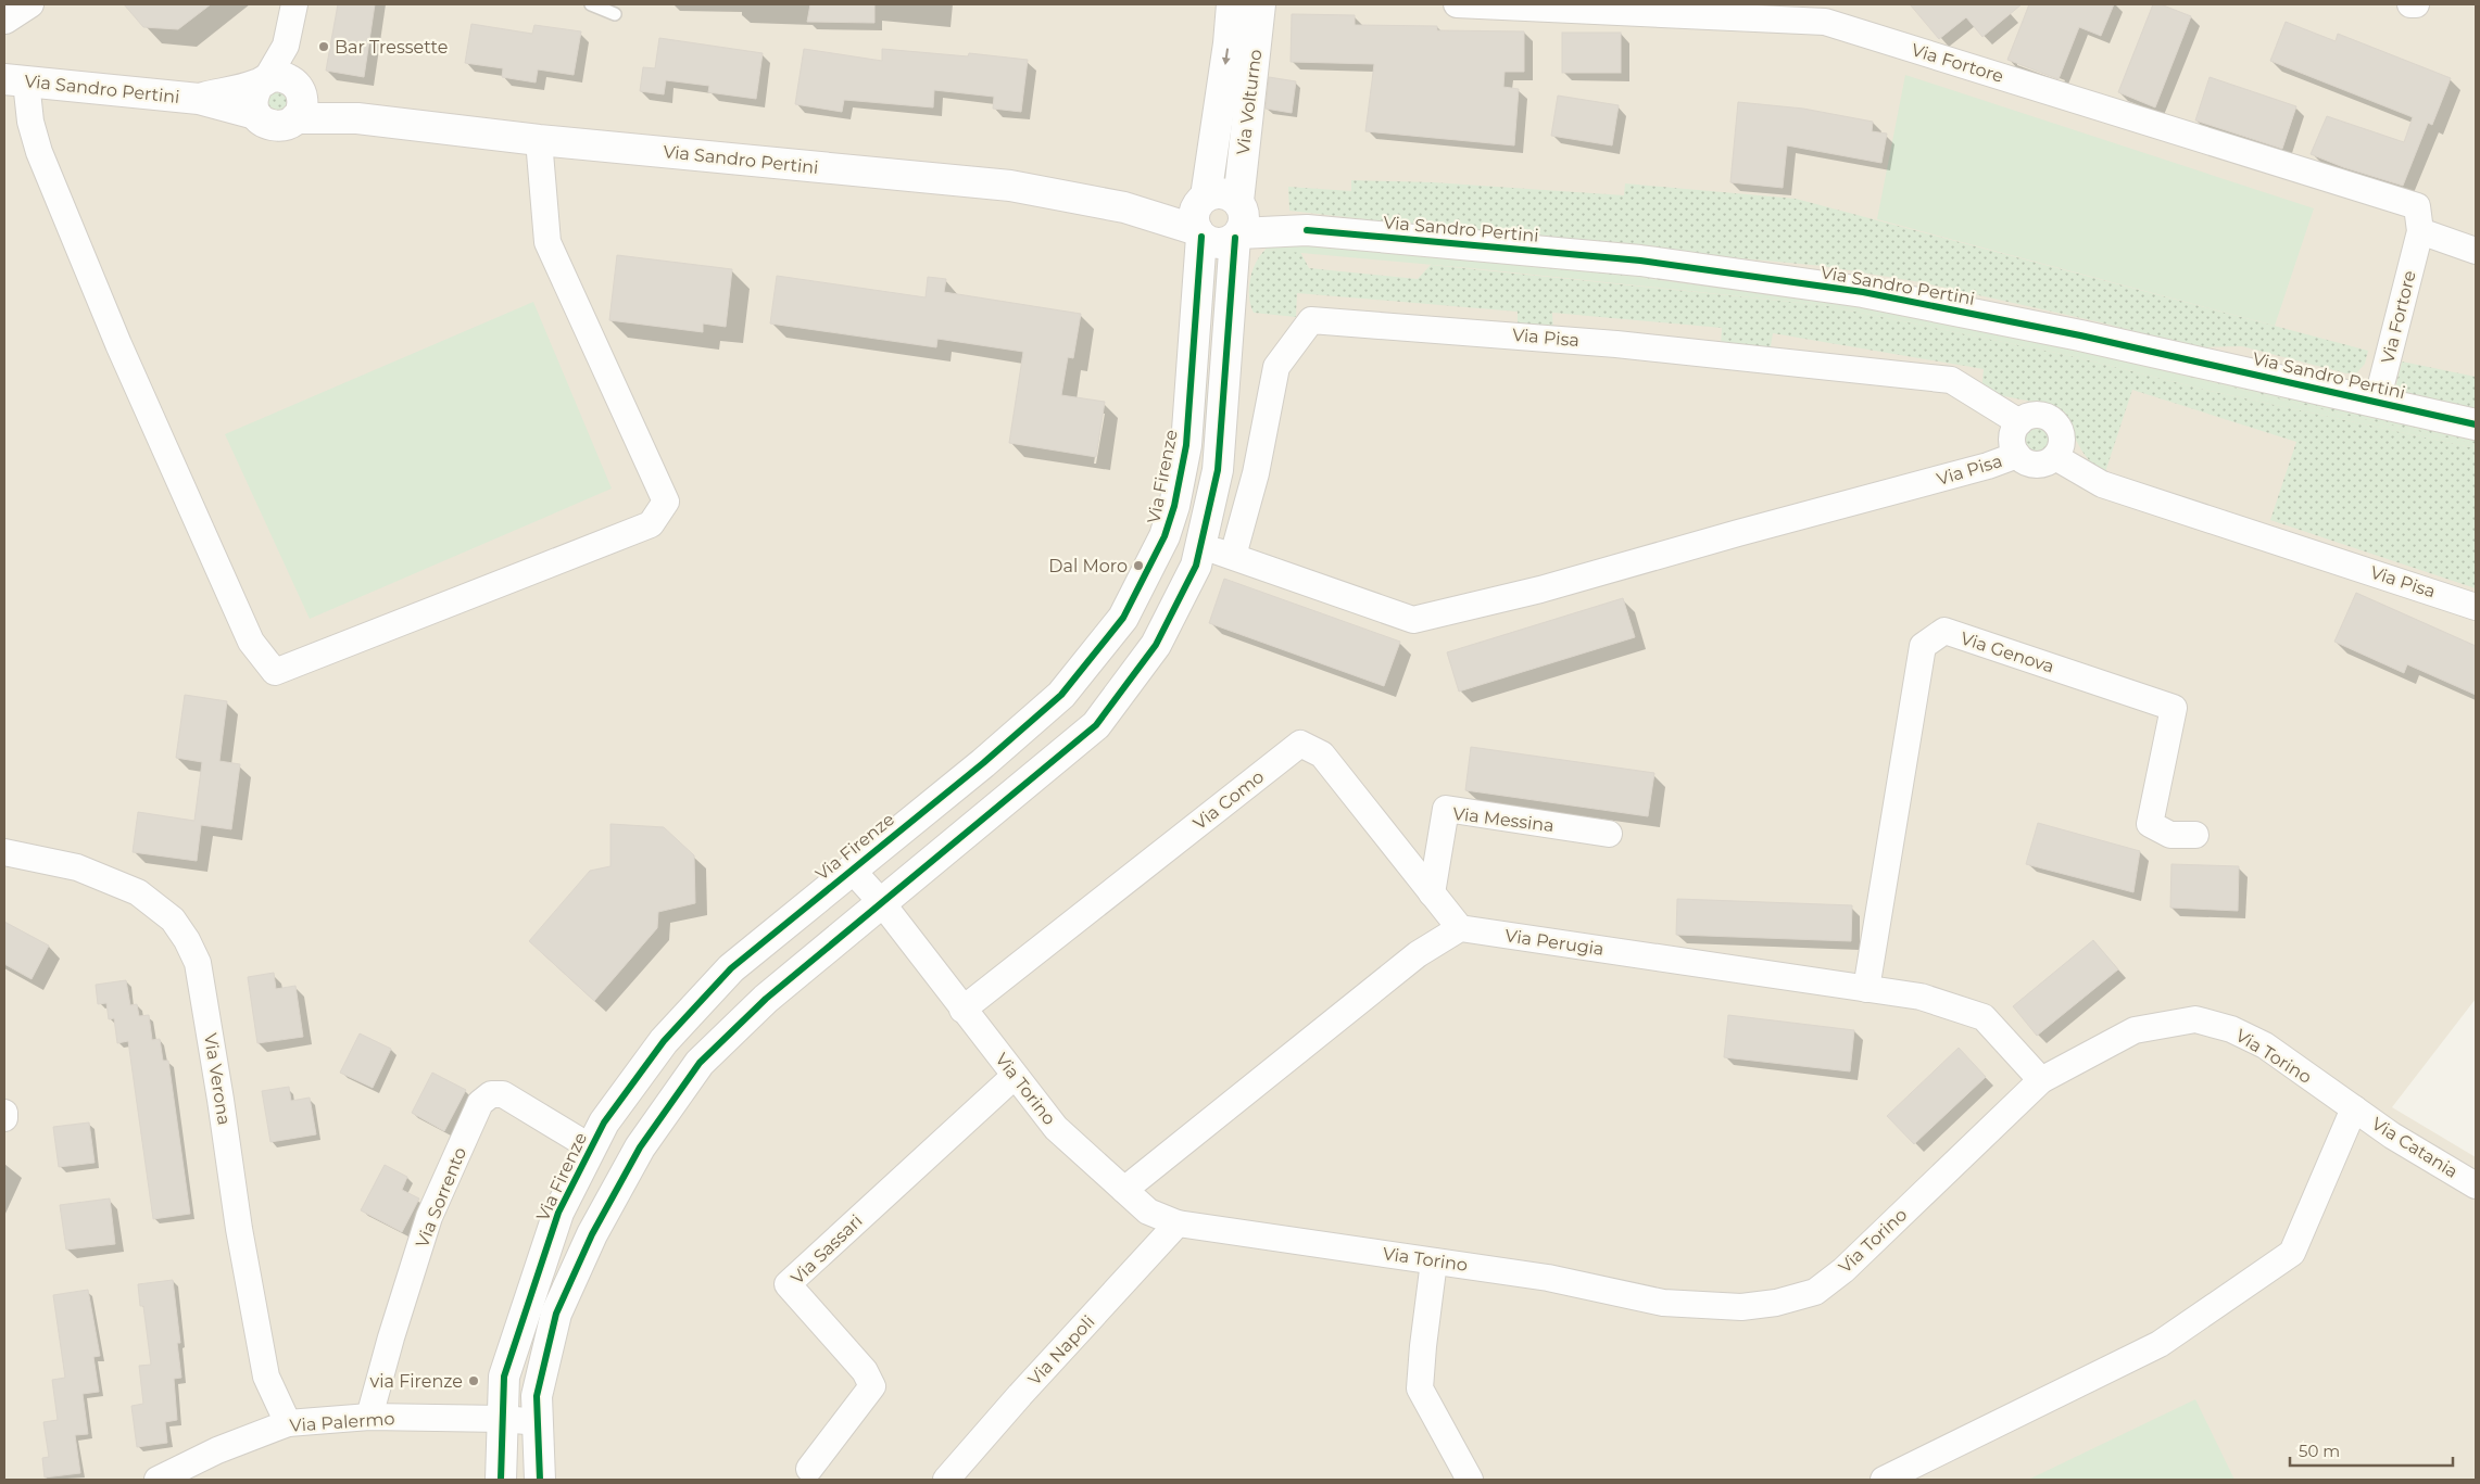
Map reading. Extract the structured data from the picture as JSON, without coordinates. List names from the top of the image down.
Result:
{
  "streets": {
    "street": [
      "Via Fortore",
      "Via Sandro Pertini",
      "Via Volturno",
      "Via Pisa",
      "Via Firenze",
      "Via Genova",
      "Via Como",
      "Via Messina",
      "Via Perugia",
      "Via Torino",
      "Via Verona",
      "Via Catania",
      "Via Sorrento",
      "Via Sassari",
      "Via Napoli",
      "Via Palermo"
    ]
  },
  "crossings": [
    ["Via Fortore", "Via Sandro Pertini"],
    ["Via Sandro Pertini", "Via Volturno"],
    ["Via Sandro Pertini", "Via Firenze"],
    ["Via Volturno", "Via Firenze"],
    ["Via Firenze", "Via Torino"],
    ["Via Firenze", "Via Sorrento"],
    ["Via Firenze", "Via Palermo"],
    ["Via Genova", "Via Perugia"],
    ["Via Como", "Via Messina"],
    ["Via Como", "Via Perugia"],
    ["Via Como", "Via Torino"],
    ["Via Perugia", "Via Torino"],
    ["Via Torino", "Via Catania"],
    ["Via Torino", "Via Sassari"],
    ["Via Torino", "Via Napoli"],
    ["Via Verona", "Via Palermo"],
    ["Via Sorrento", "Via Palermo"]
  ],
  "places": ["Bar Tressette", "Dal Moro", "via Firenze"],
  "scale_bar": "50 m"
}
